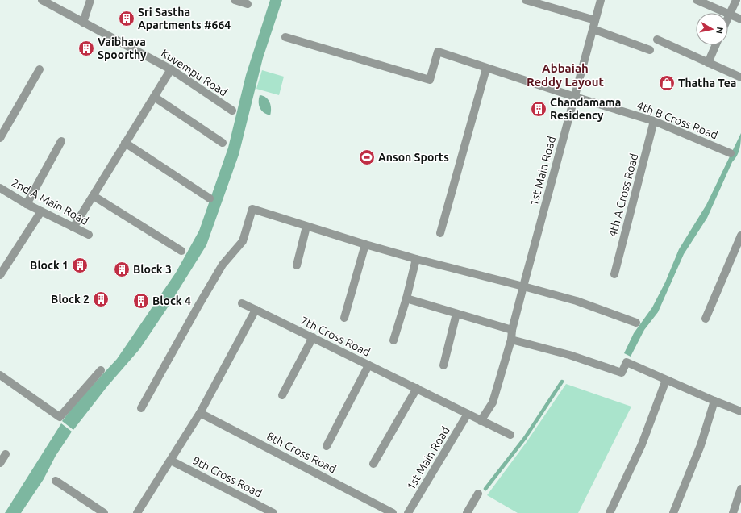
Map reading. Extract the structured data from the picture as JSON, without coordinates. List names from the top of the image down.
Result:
{
  "streets": {
    "street": [
      "Kuvempu Road",
      "4th B Cross Road",
      "1st Main Road",
      "4th A Cross Road",
      "2nd A Main Road",
      "7th Cross Road",
      "8th Cross Road",
      "9th Cross Road"
    ]
  },
  "crossings": [
    ["4th B Cross Road", "1st Main Road"],
    ["4th B Cross Road", "4th A Cross Road"],
    ["1st Main Road", "7th Cross Road"]
  ],
  "districts": ["Abbaiah Reddy Layout"],
  "places": {
    "building": [
      "Sri Sastha Apartments #664",
      "Vaibhava Spoorthy",
      "Chandamama Residency",
      "Block 1",
      "Block 3",
      "Block 2",
      "Block 4"
    ],
    "shop": ["Thatha Tea"],
    "sports": ["Anson Sports"]
  },
  "north": "right"
}
